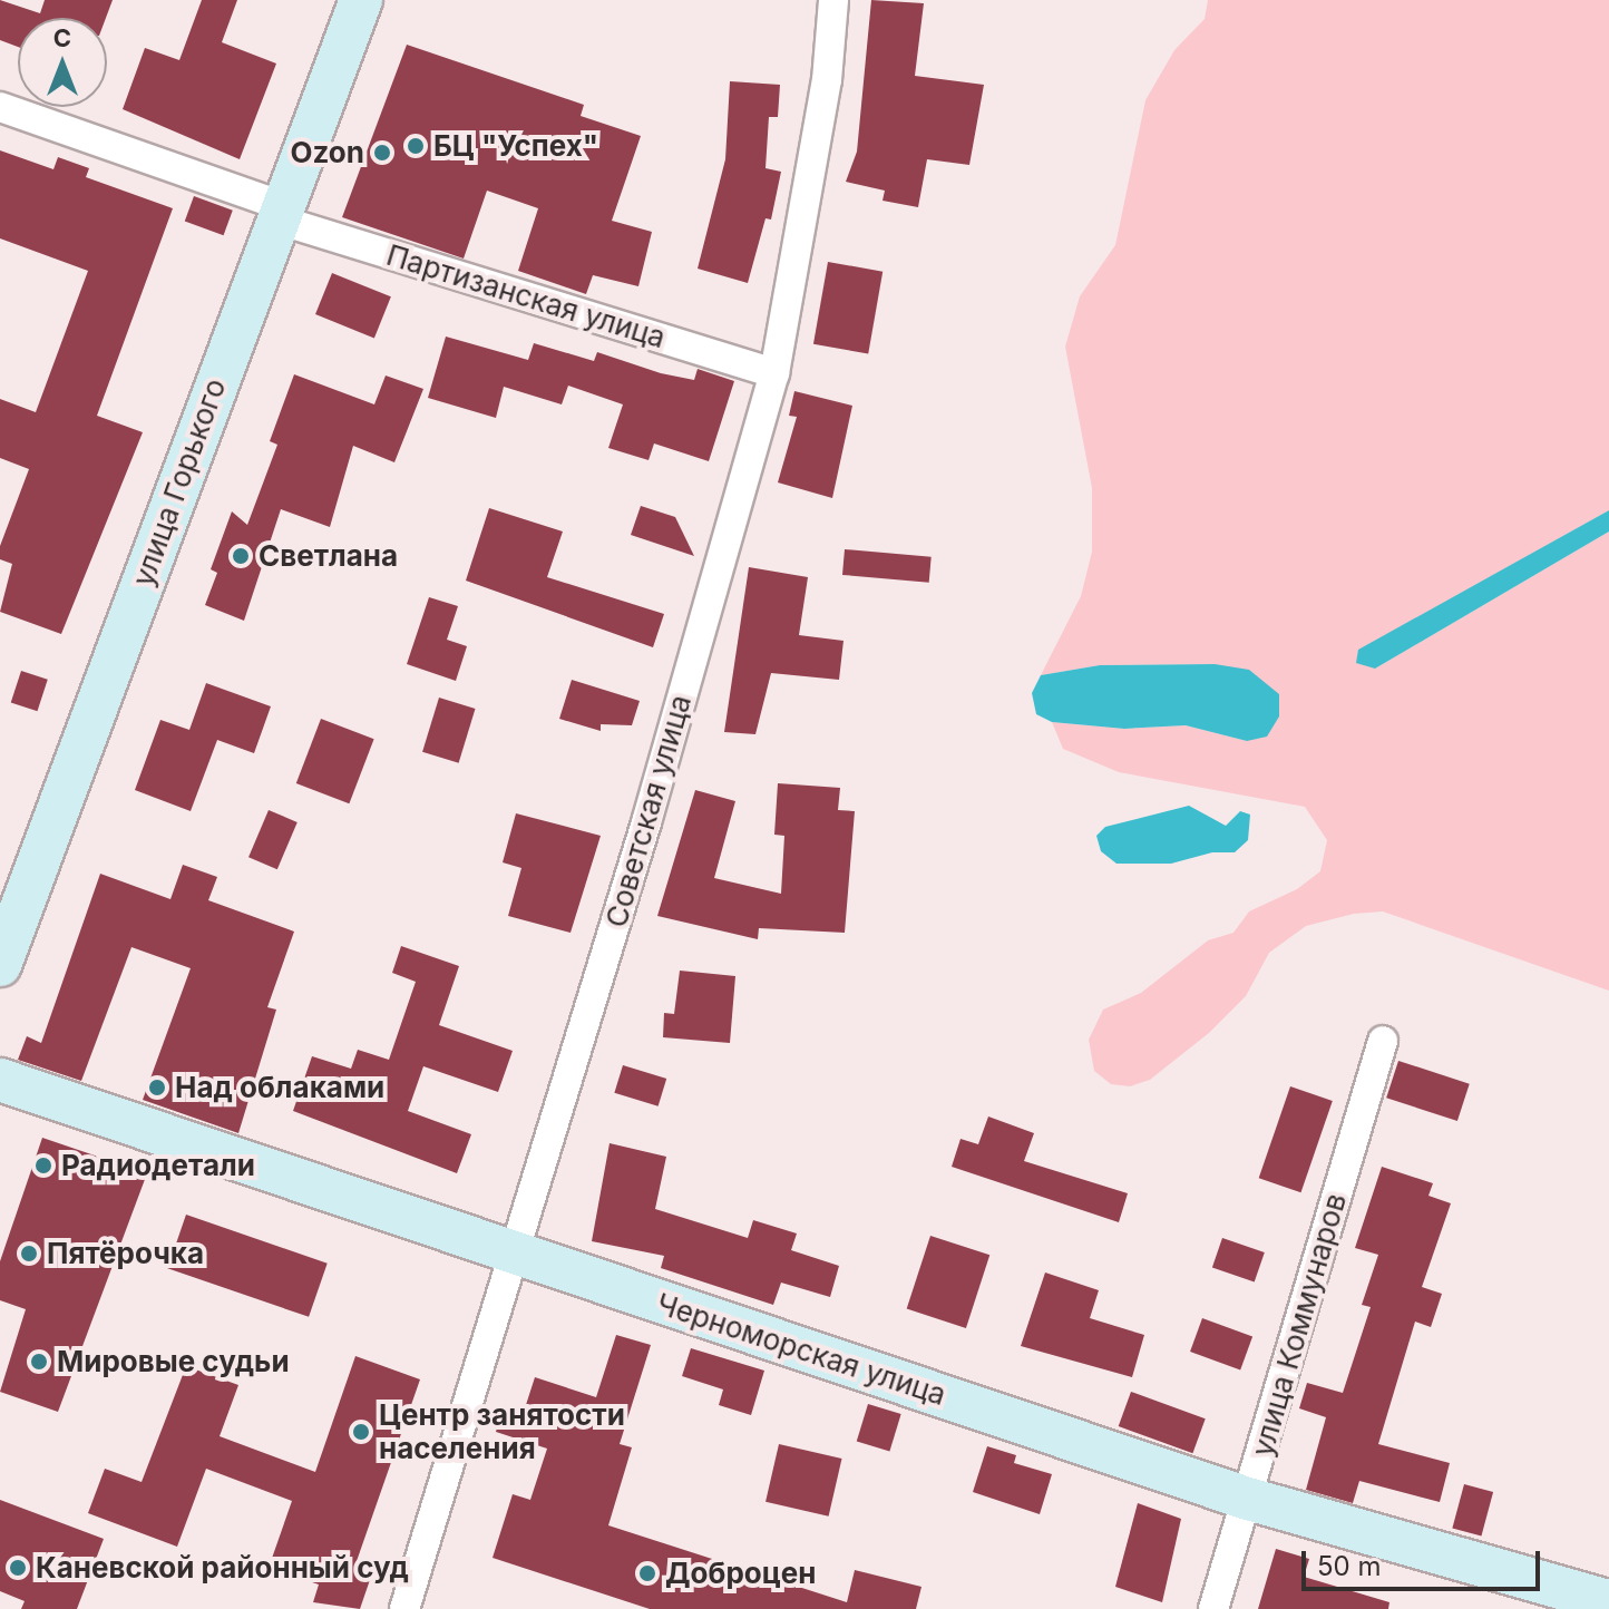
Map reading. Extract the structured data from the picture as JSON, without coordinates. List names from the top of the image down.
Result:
{
  "streets": {
    "street": [
      "Партизанская улица",
      "улица Горького",
      "Советская улица",
      "улица Коммунаров",
      "Черноморская улица"
    ]
  },
  "crossings": [
    ["Партизанская улица", "улица Горького"],
    ["Партизанская улица", "Советская улица"],
    ["Советская улица", "Черноморская улица"],
    ["улица Коммунаров", "Черноморская улица"]
  ],
  "places": [
    "БЦ \"Успех\"",
    "Ozon",
    "Светлана",
    "Над облаками",
    "Радиодетали",
    "Пятёрочка",
    "Мировые судьи",
    "Центр занятости населения",
    "Каневской районный суд",
    "Доброцен"
  ],
  "scale_bar": "50 m",
  "north": "top"
}
